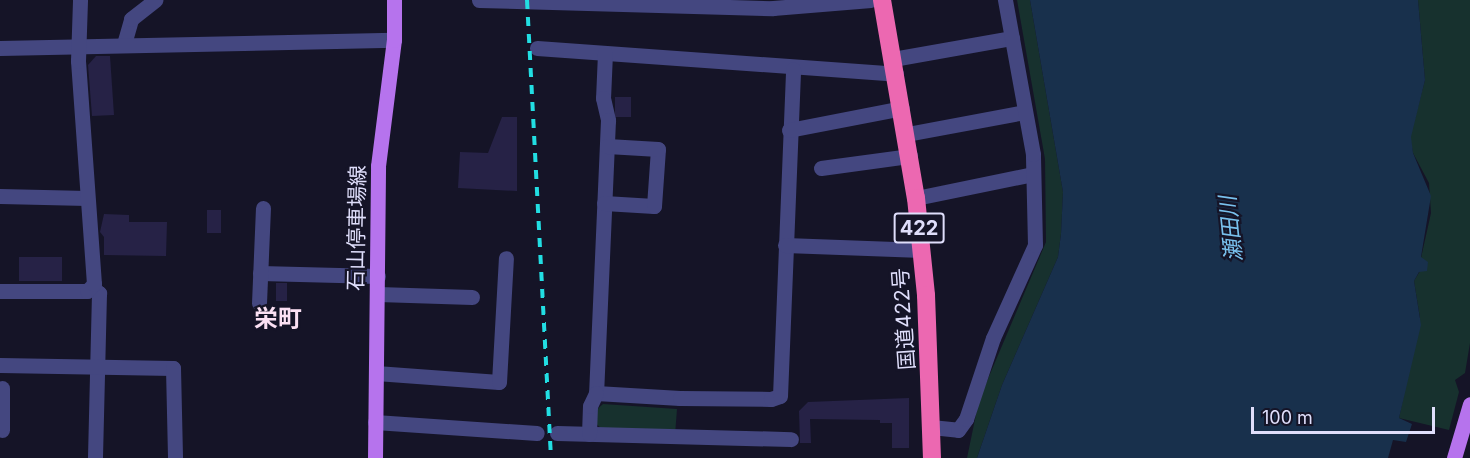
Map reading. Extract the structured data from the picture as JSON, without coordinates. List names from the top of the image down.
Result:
{
  "streets": {
    "highway": ["422", "国道422号"],
    "main road": ["石山停車場線"]
  },
  "districts": ["栄町"],
  "water": ["瀬田川"],
  "scale_bar": "100 m"
}
